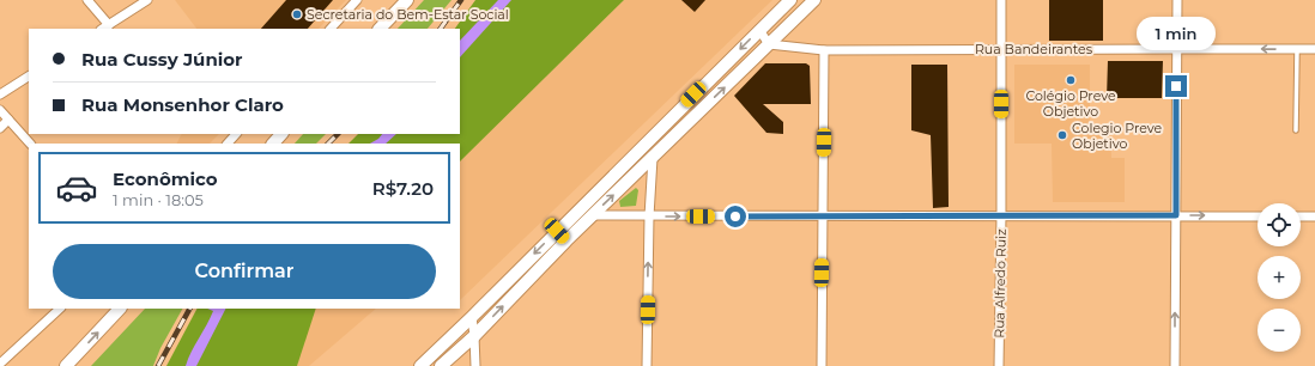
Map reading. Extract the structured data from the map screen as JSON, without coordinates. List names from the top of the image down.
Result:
{
  "streets": {
    "street": ["Rua Bandeirantes", "Rua Alfredo Ruiz"]
  },
  "crossings": [
    ["Rua Bandeirantes", "Rua Alfredo Ruiz"]
  ],
  "places": ["Secretaria do Bem-Estar Social", "Colégio Preve Objetivo", "Colegio Preve Objetivo"],
  "page": {
    "bubble": "1 min",
    "banner": ["Rua Cussy Júnior", "Rua Monsenhor Claro"],
    "list": [
      {
        "name": "Econômico",
        "note": "1 min · 18:05",
        "value": "R$7.20"
      }
    ],
    "map_buttons": ["+", "−"],
    "buttons": "Confirmar"
  }
}
